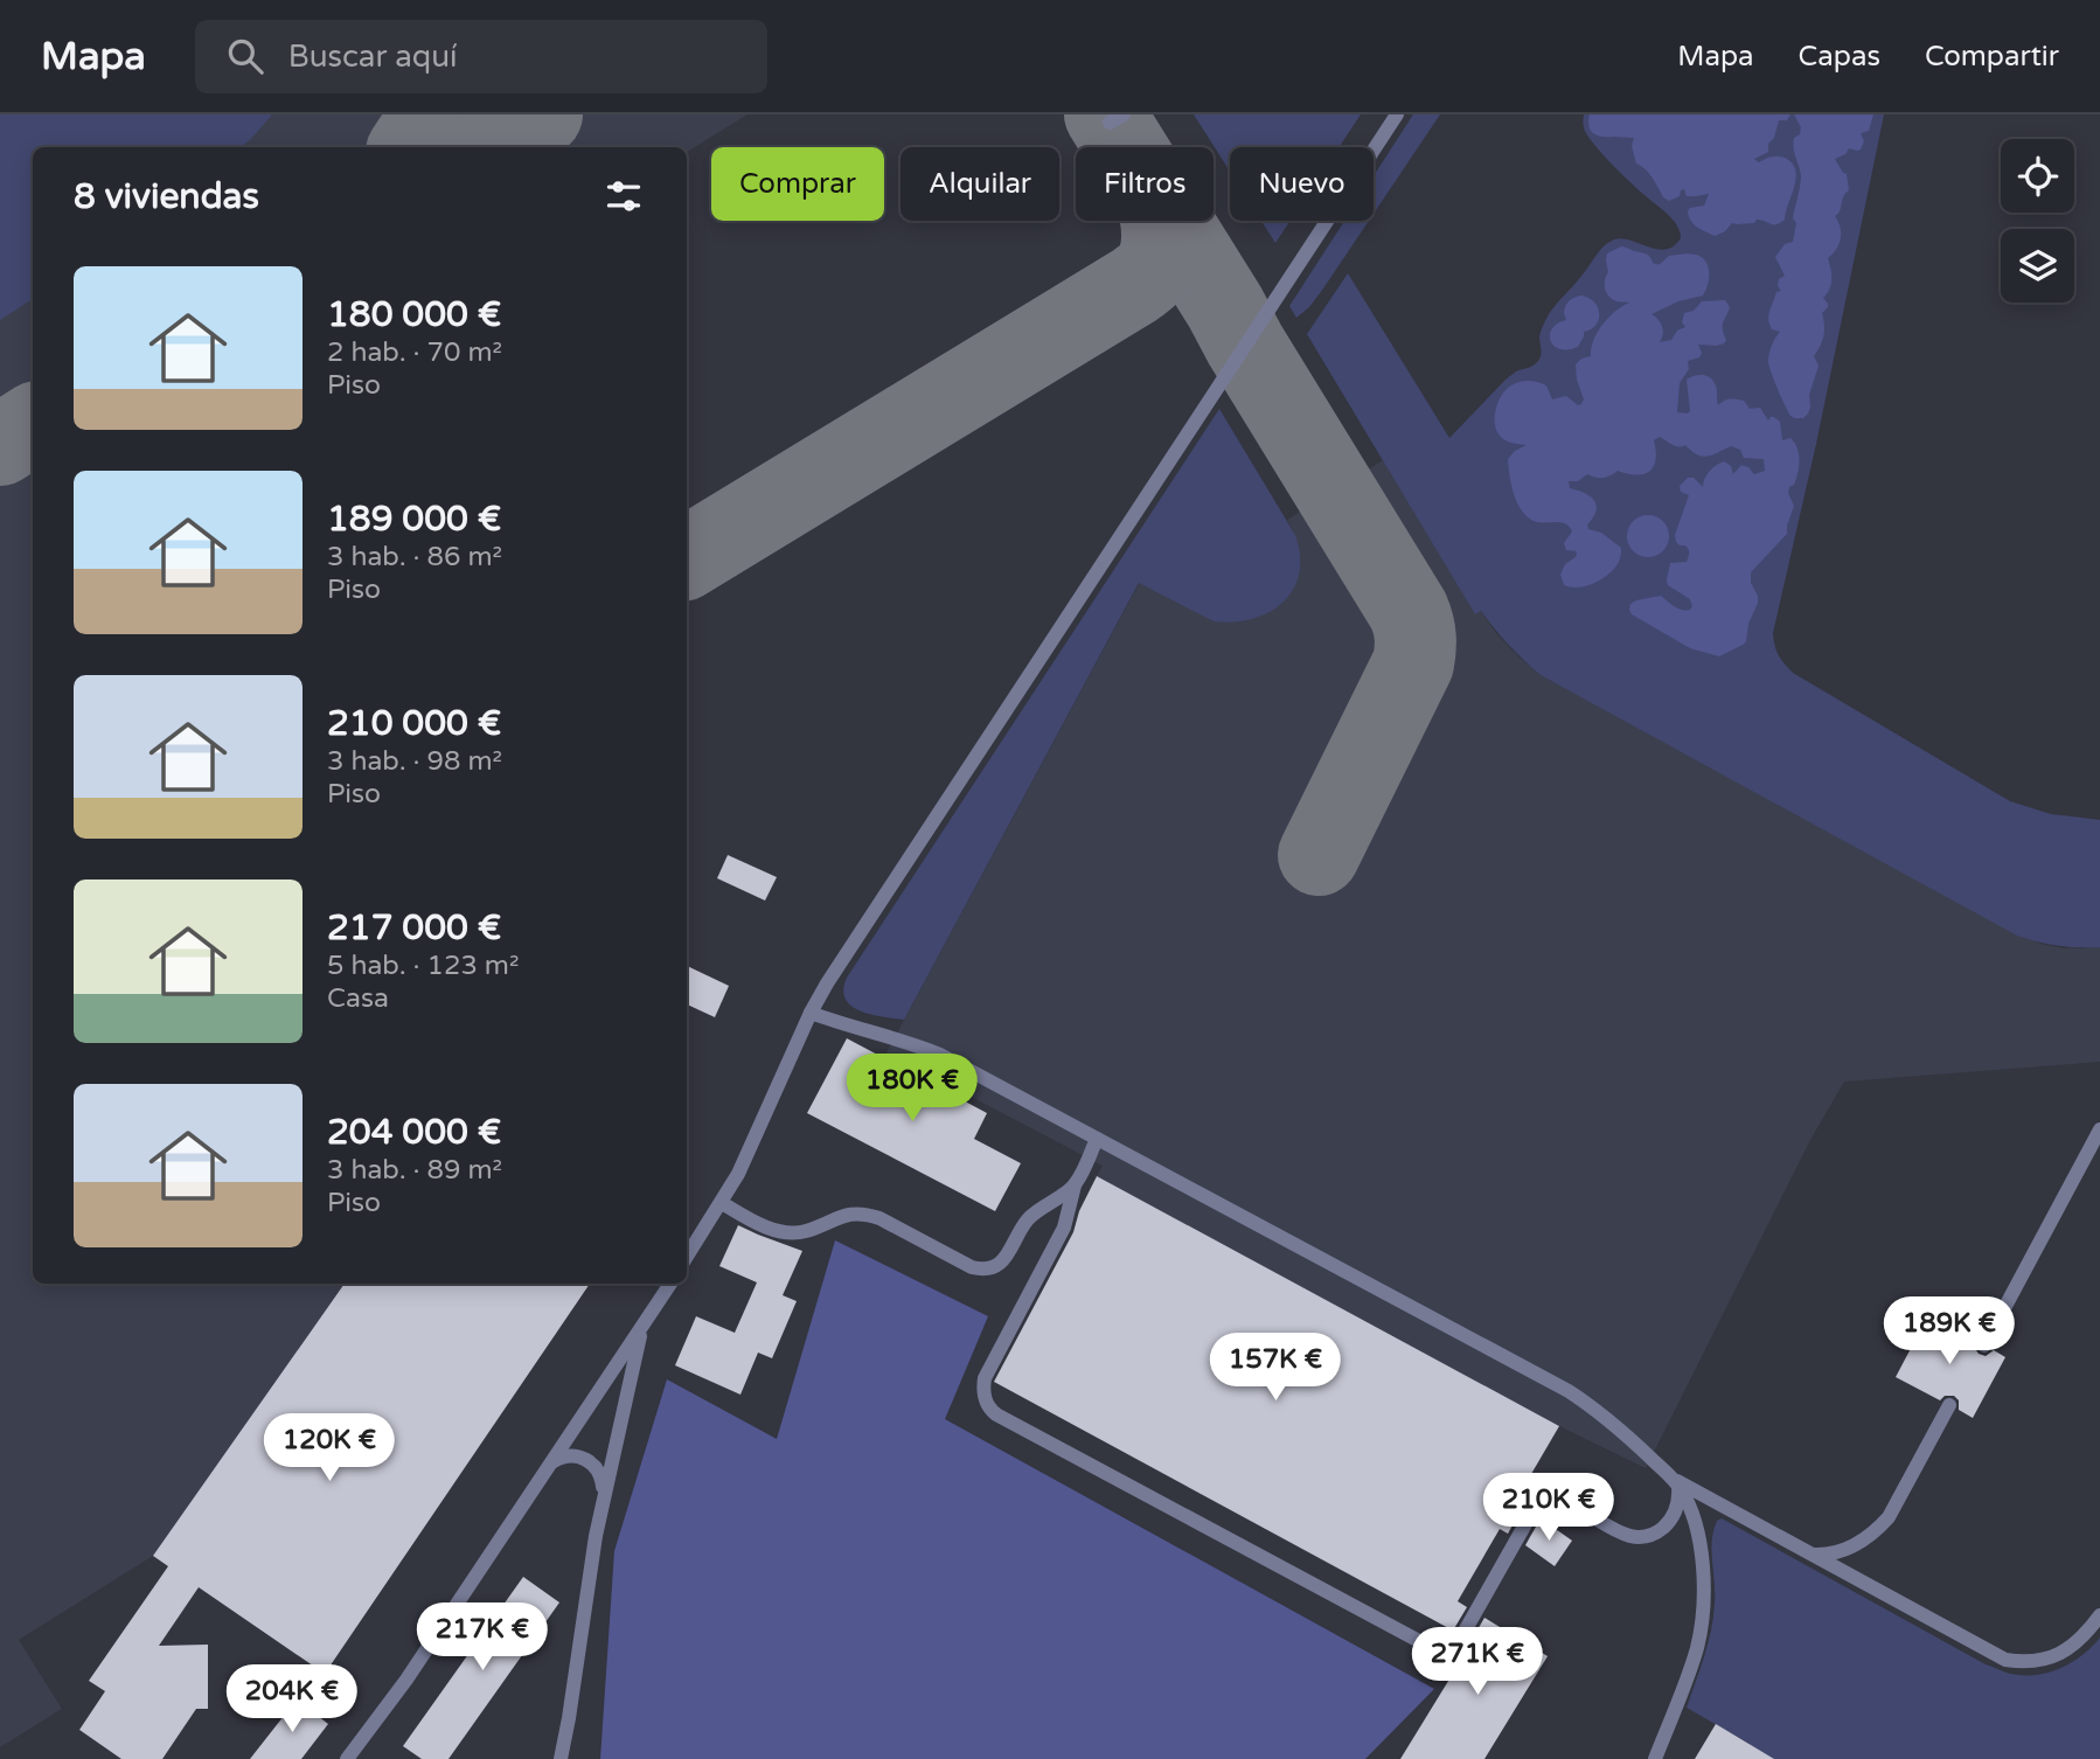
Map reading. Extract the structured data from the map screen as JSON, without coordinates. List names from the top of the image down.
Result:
{
  "page": {
    "header": "Mapa",
    "search": "Buscar aquí",
    "nav": ["Mapa", "Capas", "Compartir"],
    "chip": [
      "Comprar",
      "Alquilar",
      "Filtros",
      "Nuevo"
    ],
    "heading": "8 viviendas",
    "list": [
      {
        "name": "180 000 €",
        "note": "2 hab. · 70 m² · Piso"
      },
      {
        "name": "189 000 €",
        "note": "3 hab. · 86 m² · Piso"
      },
      {
        "name": "210 000 €",
        "note": "3 hab. · 98 m² · Piso"
      },
      {
        "name": "217 000 €",
        "note": "5 hab. · 123 m² · Casa"
      },
      {
        "name": "204 000 €",
        "note": "3 hab. · 89 m² · Piso"
      }
    ],
    "price": [
      "180K €",
      "189K €",
      "157K €",
      "120K €",
      "210K €",
      "217K €",
      "271K €",
      "204K €"
    ]
  }
}
